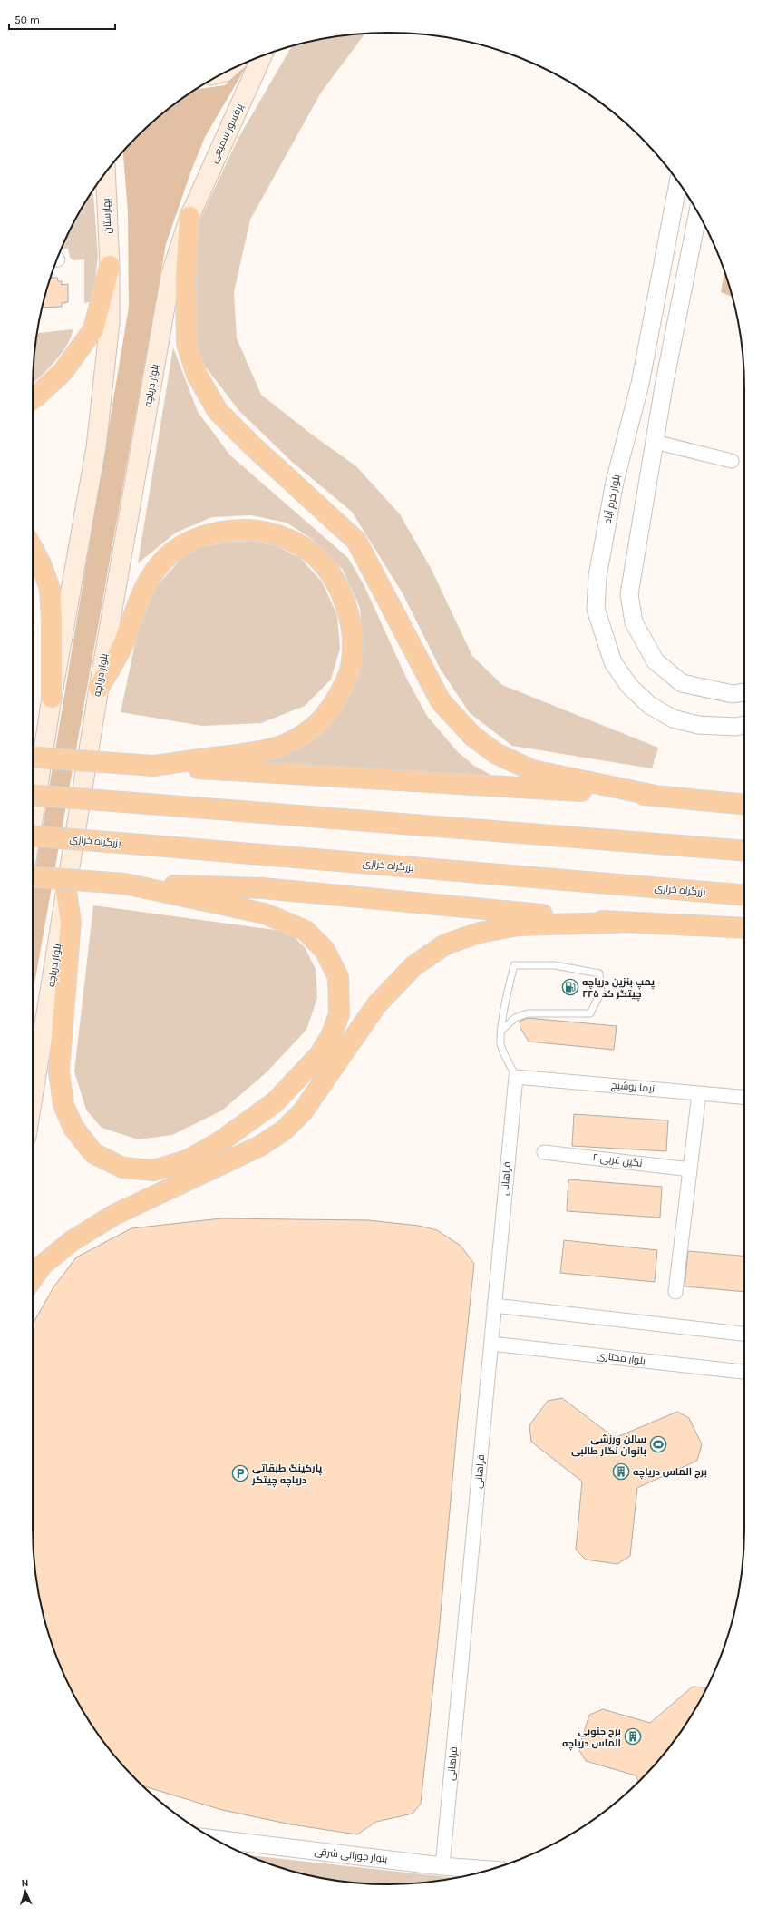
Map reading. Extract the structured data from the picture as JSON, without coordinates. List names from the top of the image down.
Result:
{
  "streets": {
    "highway": ["بزرگراه خرازی"],
    "main road": ["پرفسور سمیعی", "بهارستان", "بلوار دریاچه"],
    "street": [
      "بلوار خرم آباد",
      "نیما یوشیج",
      "نگین غربی ۲",
      "فراهانی",
      "بلوار مختاری",
      "بلوار جوزانی شرقی"
    ]
  },
  "crossings": [
    ["پرفسور سمیعی", "بلوار دریاچه"],
    ["نیما یوشیج", "فراهانی"],
    ["فراهانی", "بلوار مختاری"],
    ["فراهانی", "بلوار جوزانی شرقی"]
  ],
  "places": {
    "fuel station": ["پمپ بنزین دریاچه چیتگر کد ۲۲۵"],
    "sports": ["سالن ورزشی بانوان نگار طالبی"],
    "building": ["برج الماس دریاچه", "برج جنوبی الماس دریاچه"],
    "parking": ["پارکینگ طبقاتی دریاچه چیتگر"]
  },
  "scale_bar": "50 m",
  "north": "top"
}
